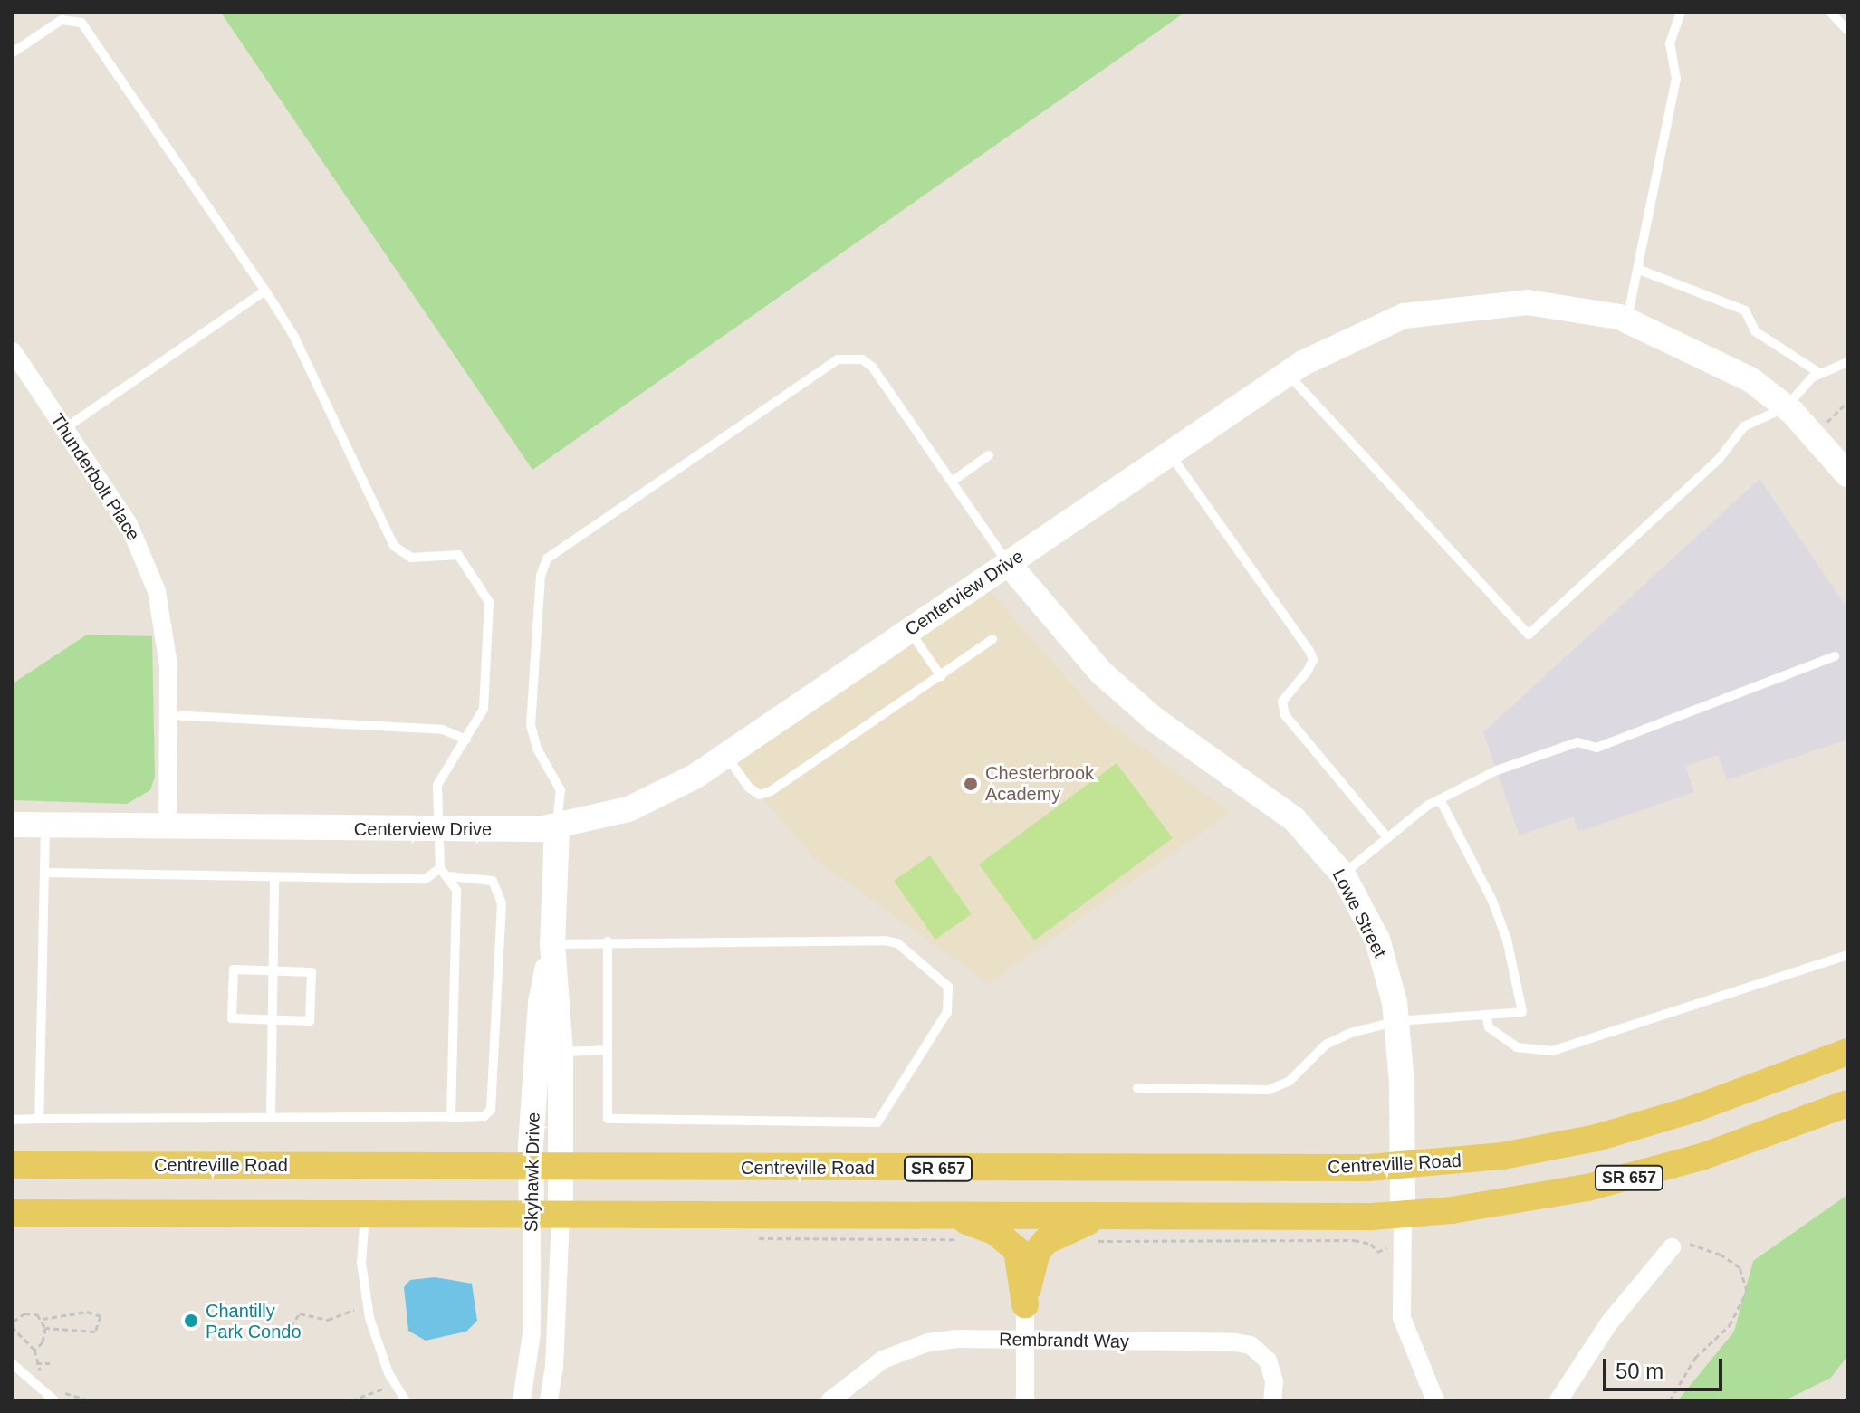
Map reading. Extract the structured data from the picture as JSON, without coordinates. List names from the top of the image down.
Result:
{
  "streets": {
    "main road": ["Centreville Road", "SR 657"],
    "street": [
      "Thunderbolt Place",
      "Centerview Drive",
      "Lowe Street",
      "Skyhawk Drive",
      "Rembrandt Way"
    ]
  },
  "crossings": [
    ["Thunderbolt Place", "Centerview Drive"],
    ["Centerview Drive", "Lowe Street"],
    ["Centerview Drive", "Skyhawk Drive"],
    ["Lowe Street", "Centreville Road"],
    ["Lowe Street", "SR 657"],
    ["Centreville Road", "Skyhawk Drive"],
    ["SR 657", "Skyhawk Drive"]
  ],
  "places": ["Chesterbrook Academy", "Chantilly Park Condo"],
  "scale_bar": "50 m"
}
